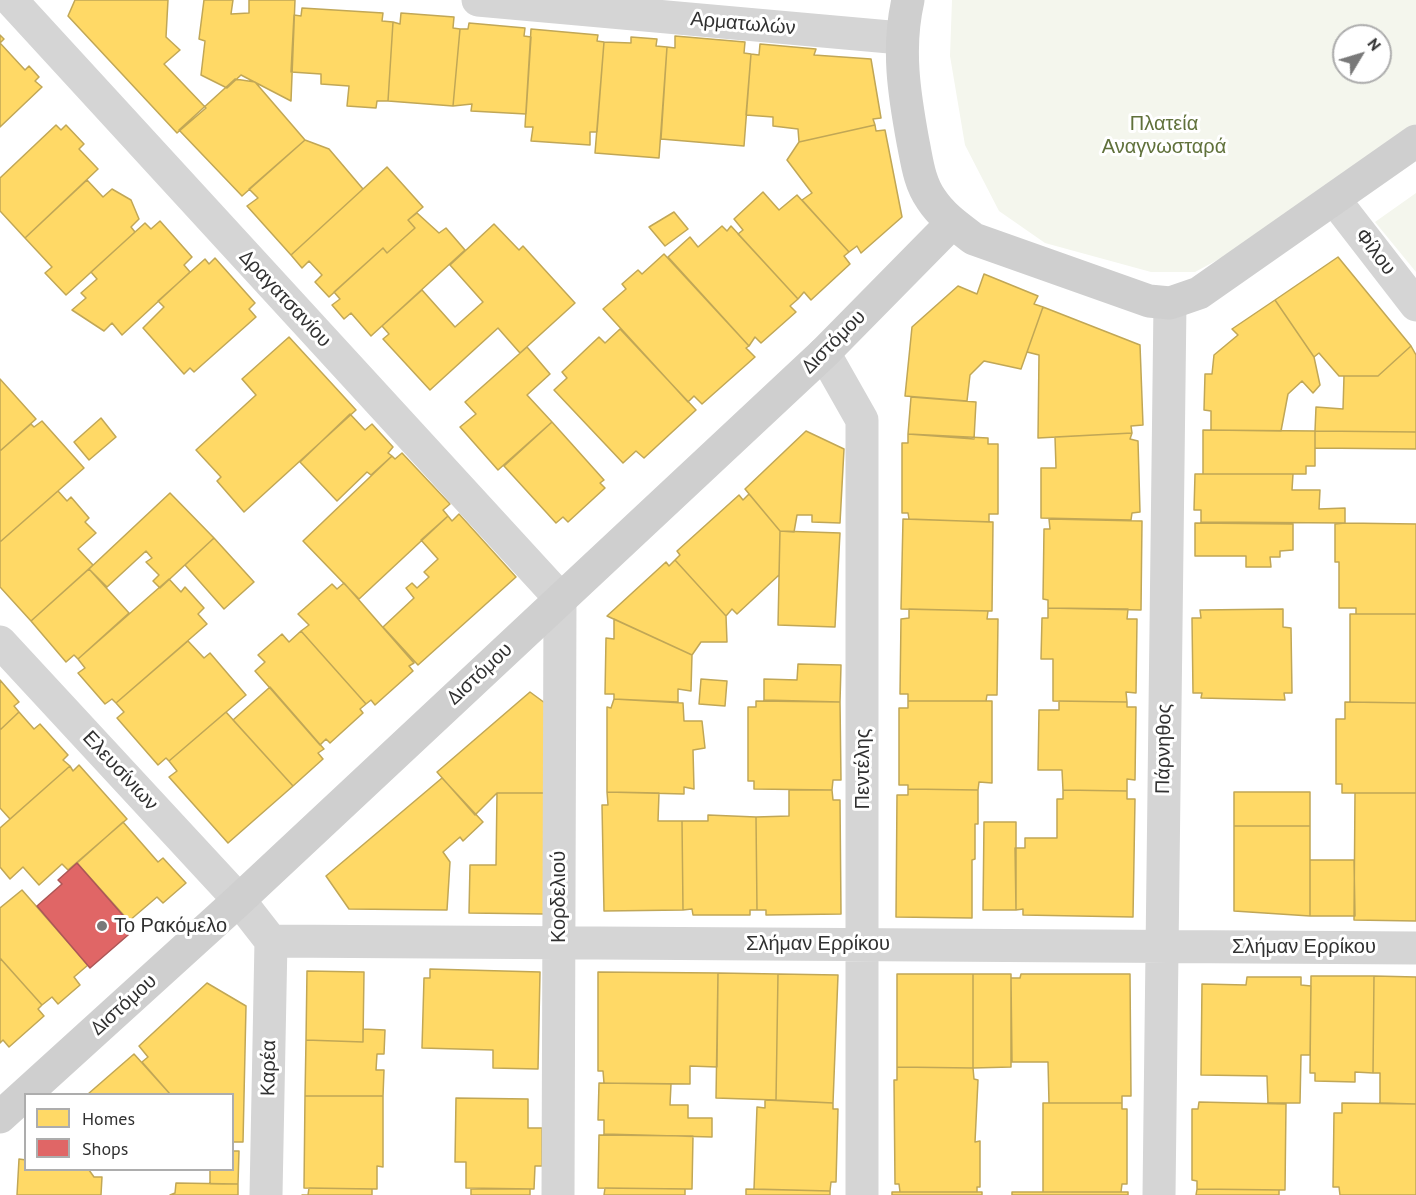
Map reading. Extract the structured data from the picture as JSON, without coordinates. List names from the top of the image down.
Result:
{
  "streets": {
    "street": [
      "Αρματωλών",
      "Φίλου",
      "Δραγατσανίου",
      "Διστόμου",
      "Πάρνηθος",
      "Πεντέλης",
      "Ελευσίνιων",
      "Κορδελιού",
      "Σλήμαν Ερρίκου",
      "Καρέα"
    ]
  },
  "crossings": [
    ["Δραγατσανίου", "Διστόμου"],
    ["Δραγατσανίου", "Κορδελιού"],
    ["Διστόμου", "Πεντέλης"],
    ["Διστόμου", "Ελευσίνιων"],
    ["Διστόμου", "Κορδελιού"],
    ["Πάρνηθος", "Σλήμαν Ερρίκου"],
    ["Πεντέλης", "Σλήμαν Ερρίκου"],
    ["Κορδελιού", "Σλήμαν Ερρίκου"],
    ["Σλήμαν Ερρίκου", "Καρέα"]
  ],
  "parks": ["Πλατεία Αναγνωσταρά"],
  "places": ["Το Ρακόμελο"],
  "legend": ["Homes", "Shops"],
  "north": "top right"
}
